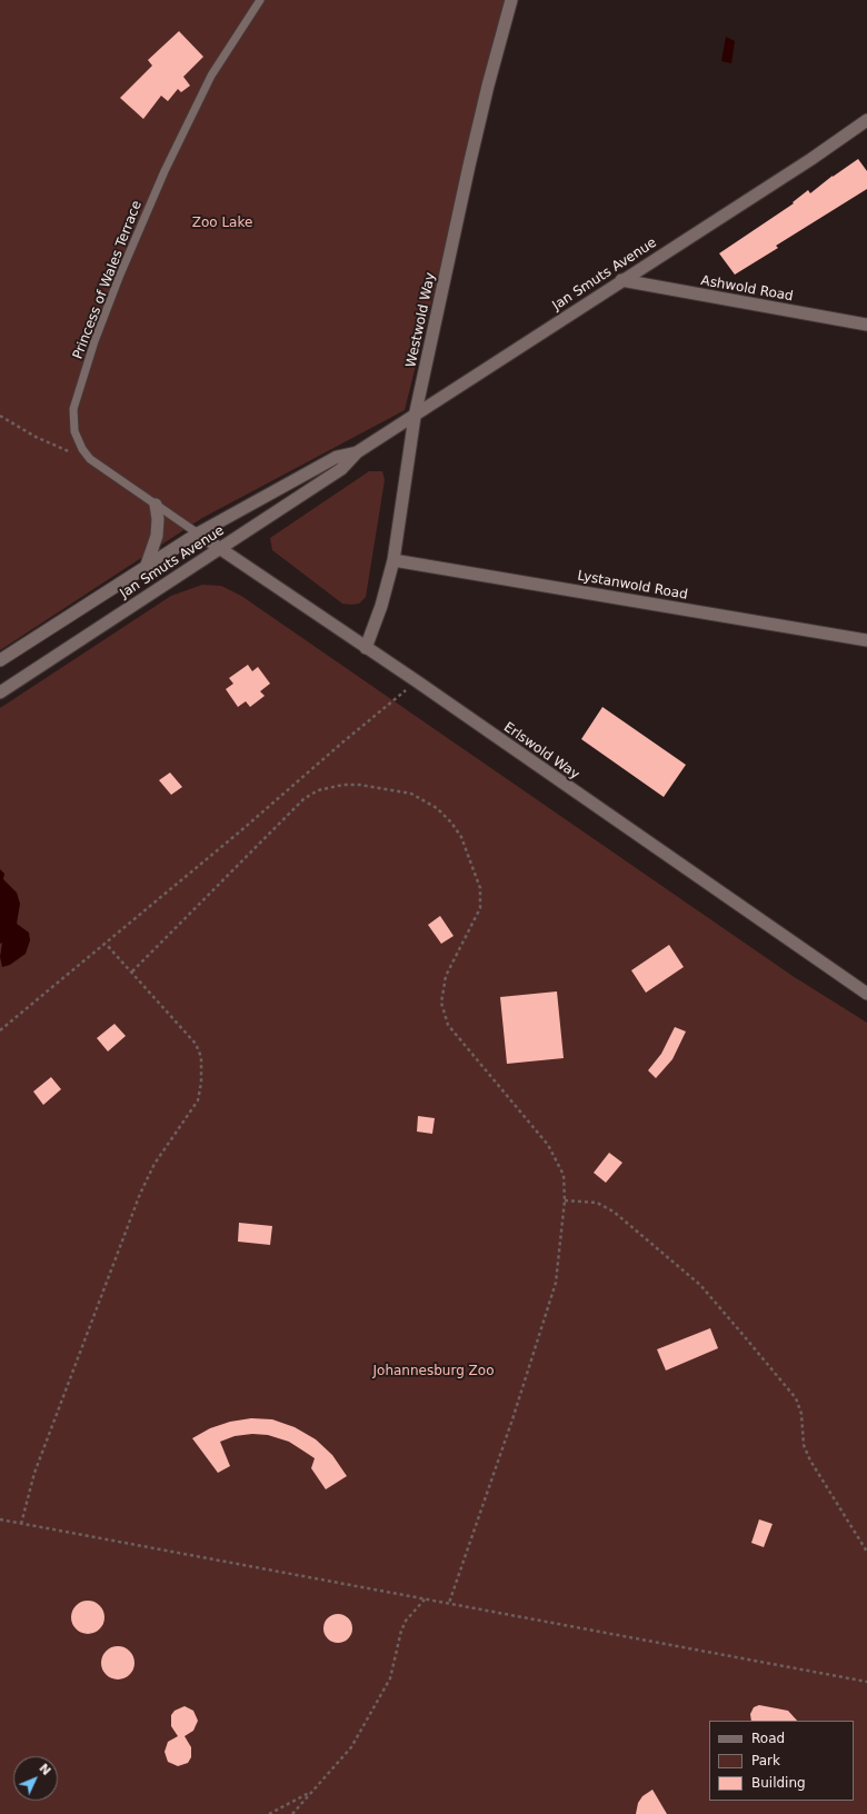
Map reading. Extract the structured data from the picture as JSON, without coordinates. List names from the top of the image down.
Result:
{
  "streets": {
    "street": [
      "Jan Smuts Avenue",
      "Ashwold Road",
      "Westwold Way",
      "Lystanwold Road",
      "Erlswold Way"
    ],
    "lane": ["Princess of Wales Terrace"]
  },
  "crossings": [
    ["Jan Smuts Avenue", "Princess of Wales Terrace"],
    ["Jan Smuts Avenue", "Ashwold Road"],
    ["Jan Smuts Avenue", "Westwold Way"],
    ["Jan Smuts Avenue", "Erlswold Way"],
    ["Princess of Wales Terrace", "Erlswold Way"],
    ["Westwold Way", "Lystanwold Road"],
    ["Westwold Way", "Erlswold Way"]
  ],
  "parks": ["Zoo Lake", "Johannesburg Zoo"],
  "legend": ["Road", "Park", "Building"],
  "north": "top right"
}
